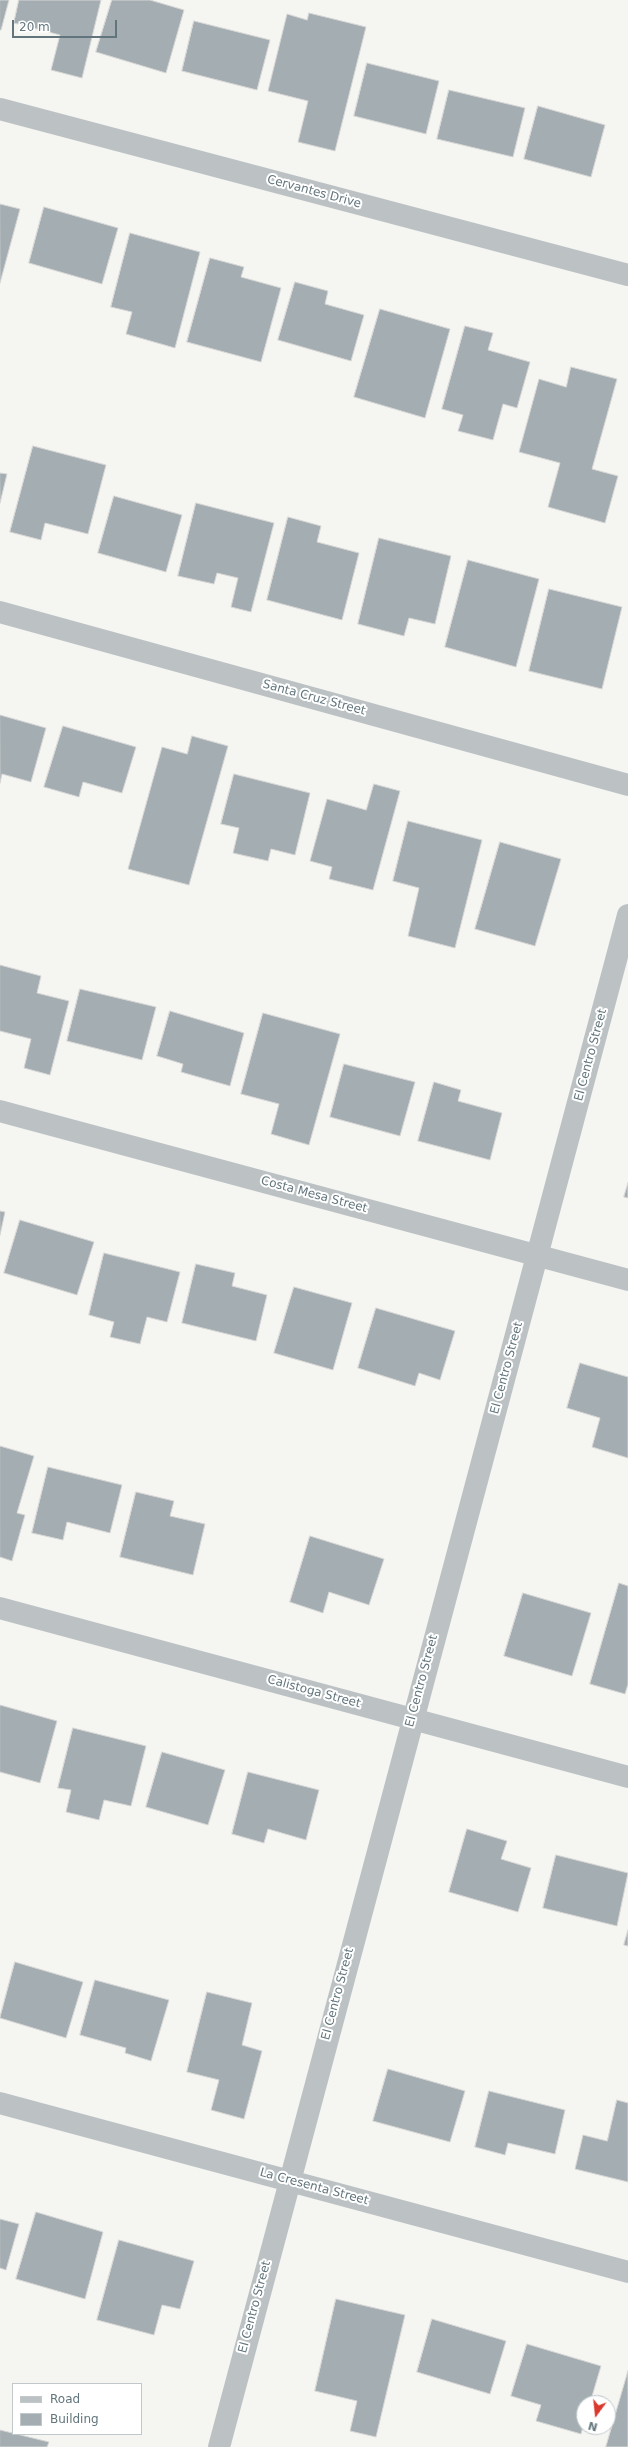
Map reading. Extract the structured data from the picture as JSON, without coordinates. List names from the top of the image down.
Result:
{
  "streets": {
    "street": [
      "Cervantes Drive",
      "Santa Cruz Street",
      "El Centro Street",
      "Costa Mesa Street",
      "Calistoga Street",
      "La Cresenta Street"
    ]
  },
  "crossings": [
    ["El Centro Street", "Costa Mesa Street"],
    ["El Centro Street", "Calistoga Street"],
    ["El Centro Street", "La Cresenta Street"]
  ],
  "legend": ["Road", "Building"],
  "scale_bar": "20 m",
  "north": "bottom"
}
